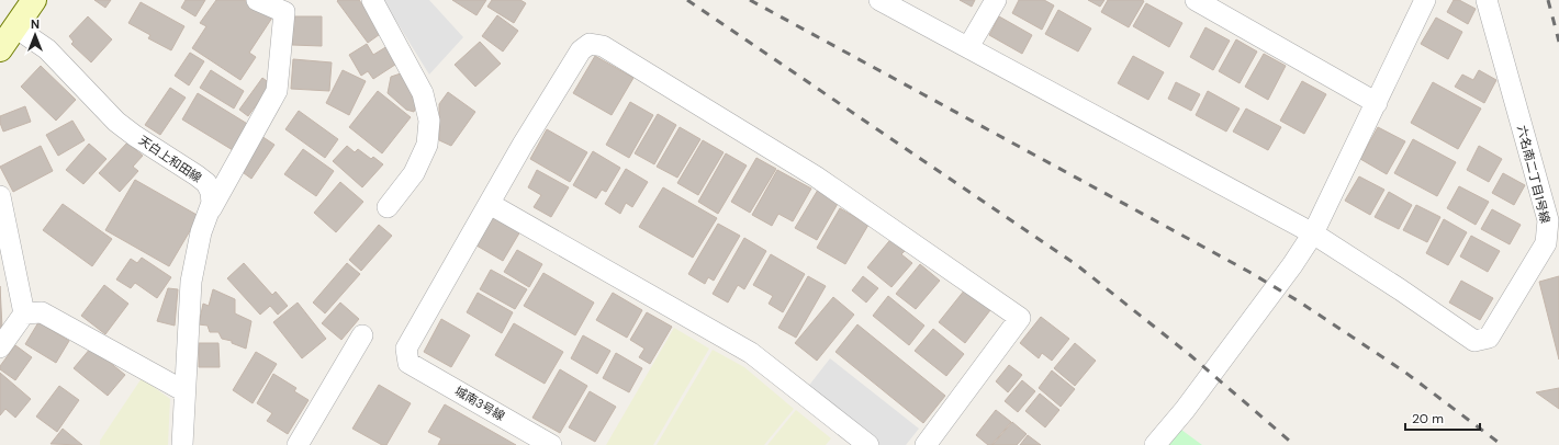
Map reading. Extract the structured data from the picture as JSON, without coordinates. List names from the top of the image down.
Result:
{
  "streets": {
    "street": ["天白上和田線", "六名南二丁目1号線", "城南3号線"]
  },
  "scale_bar": "20 m",
  "north": "top"
}
